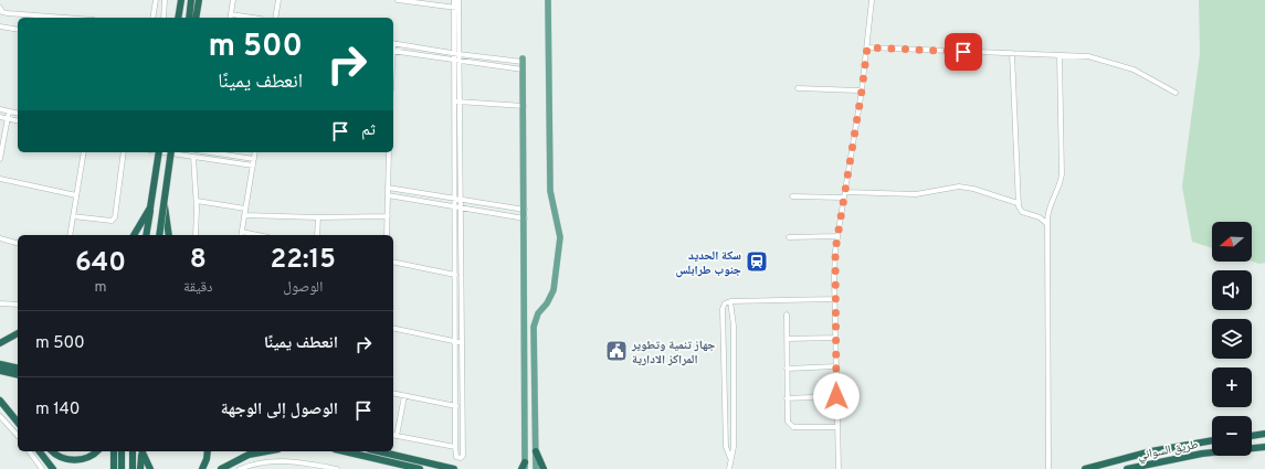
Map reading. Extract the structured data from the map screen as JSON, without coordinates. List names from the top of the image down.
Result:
{
  "streets": {
    "highway": ["طريق السواني"]
  },
  "places": {
    "station": ["سكة الحديد جنوب طرابلس"],
    "public building": ["جهاز تنمية وتطوير المراكز الادارية"]
  },
  "north": "left",
  "page": {
    "turn": ["500 m", "انعطف يمينًا"],
    "then": "ثم",
    "map_buttons": ["+", "−"],
    "eta": [
      "22:15",
      "الوصول",
      "8",
      "دقيقة",
      "640",
      "m"
    ],
    "list": [
      {
        "name": "انعطف يمينًا",
        "value": "500 m"
      },
      {
        "name": "الوصول إلى الوجهة",
        "value": "140 m"
      }
    ]
  }
}
